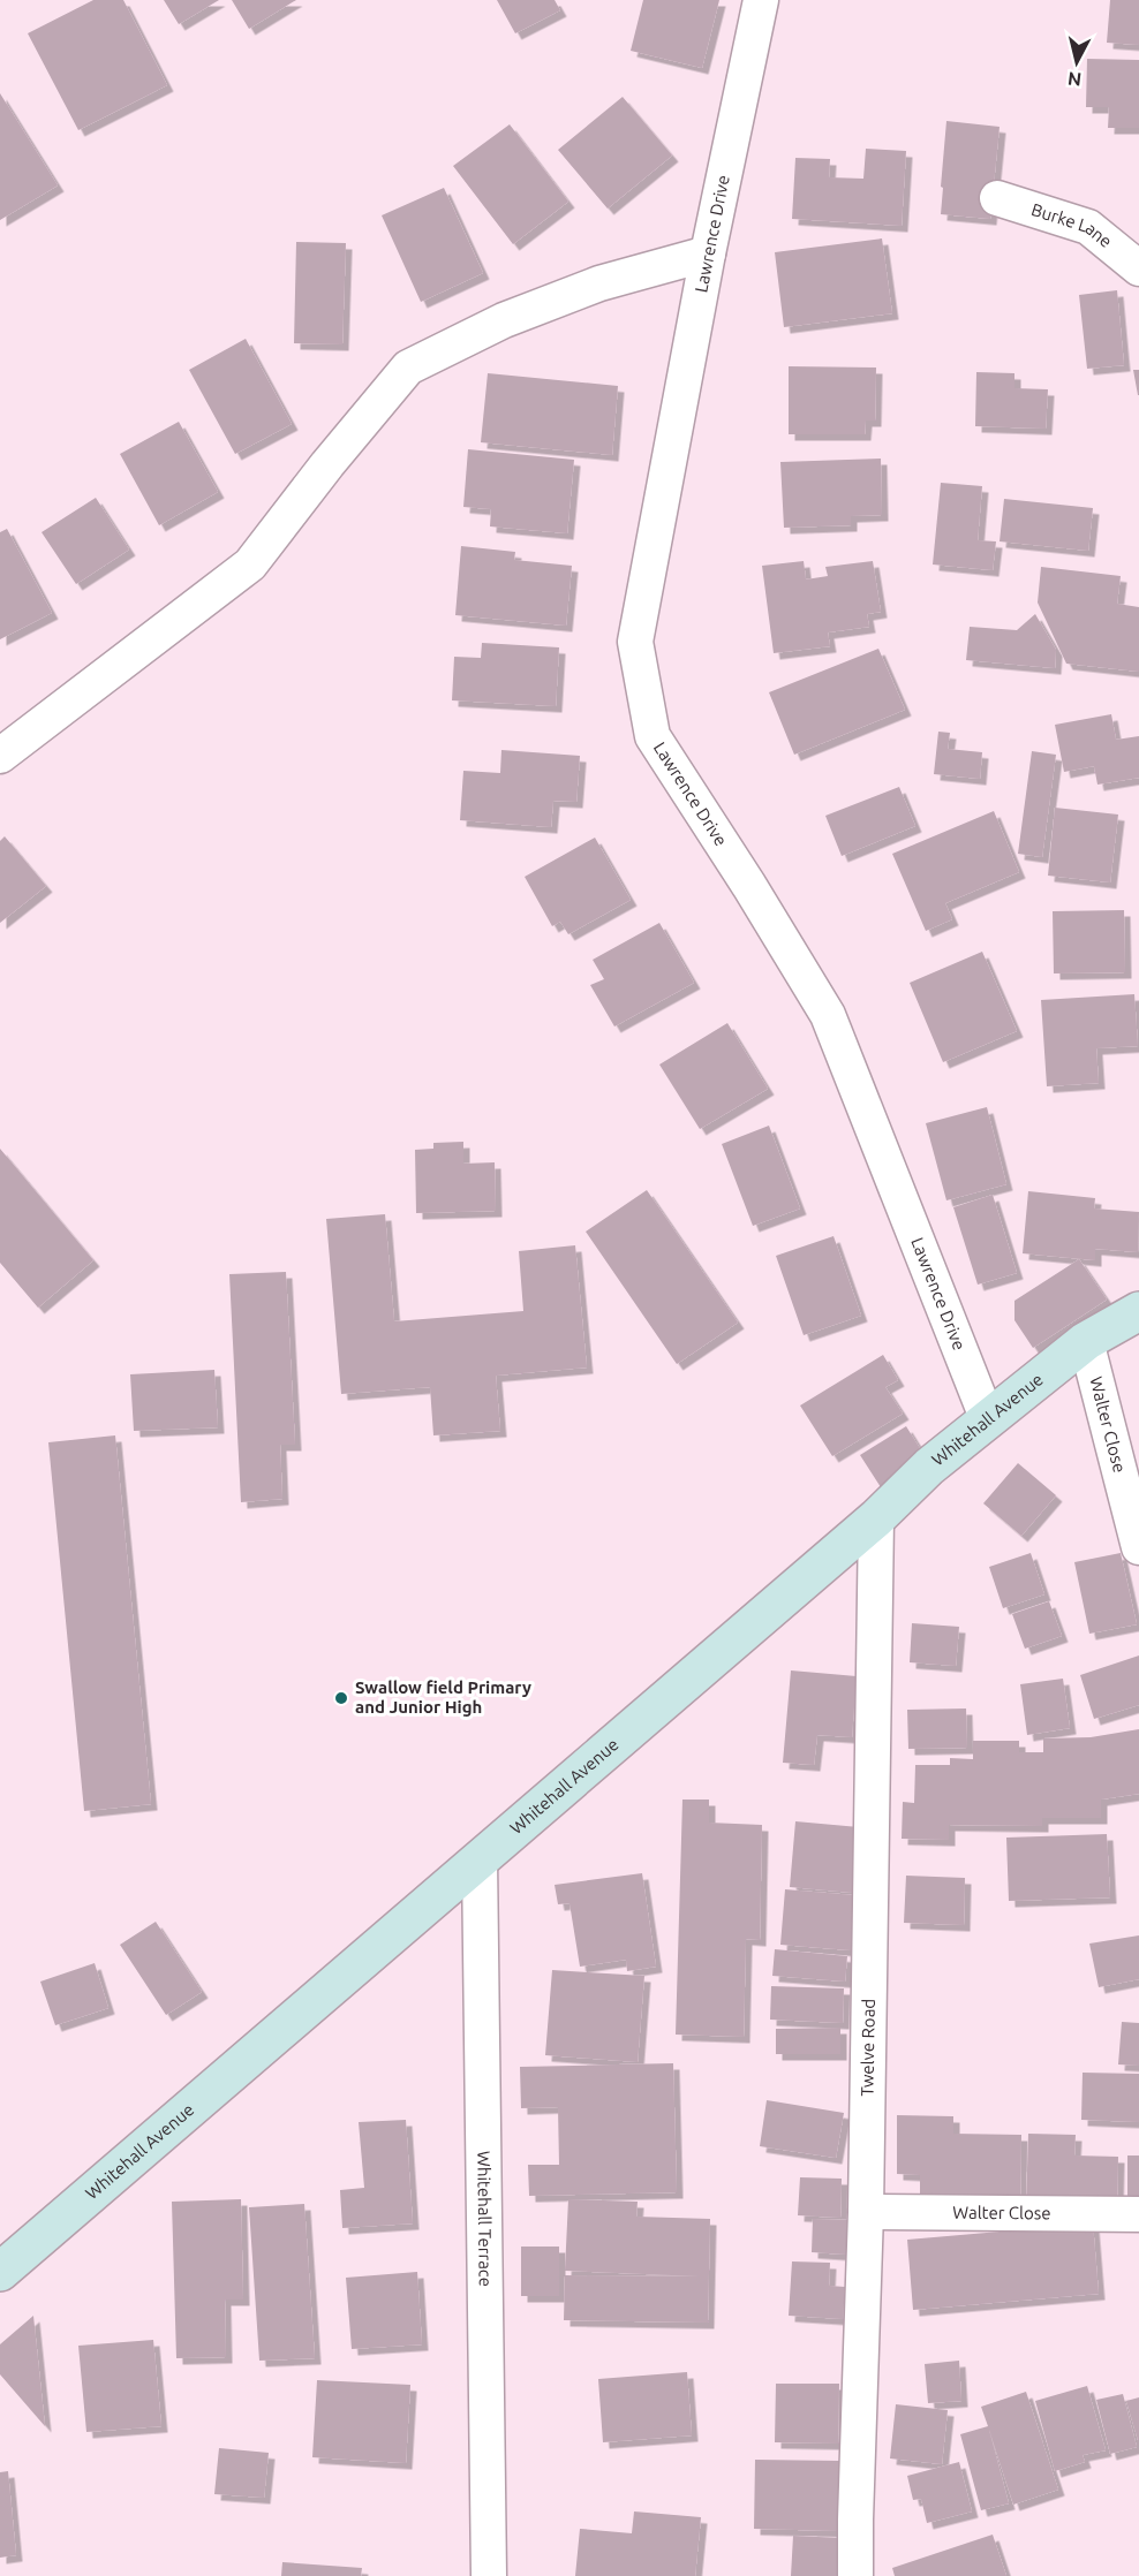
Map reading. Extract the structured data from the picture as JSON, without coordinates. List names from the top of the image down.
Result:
{
  "streets": {
    "street": [
      "Burke Lane",
      "Lawrence Drive",
      "Whitehall Avenue",
      "Walter Close",
      "Twelve Road",
      "Whitehall Terrace"
    ]
  },
  "crossings": [
    ["Lawrence Drive", "Whitehall Avenue"],
    ["Whitehall Avenue", "Walter Close"],
    ["Whitehall Avenue", "Twelve Road"],
    ["Whitehall Avenue", "Whitehall Terrace"],
    ["Walter Close", "Twelve Road"]
  ],
  "places": ["Swallow field Primary and Junior High"],
  "north": "bottom"
}
